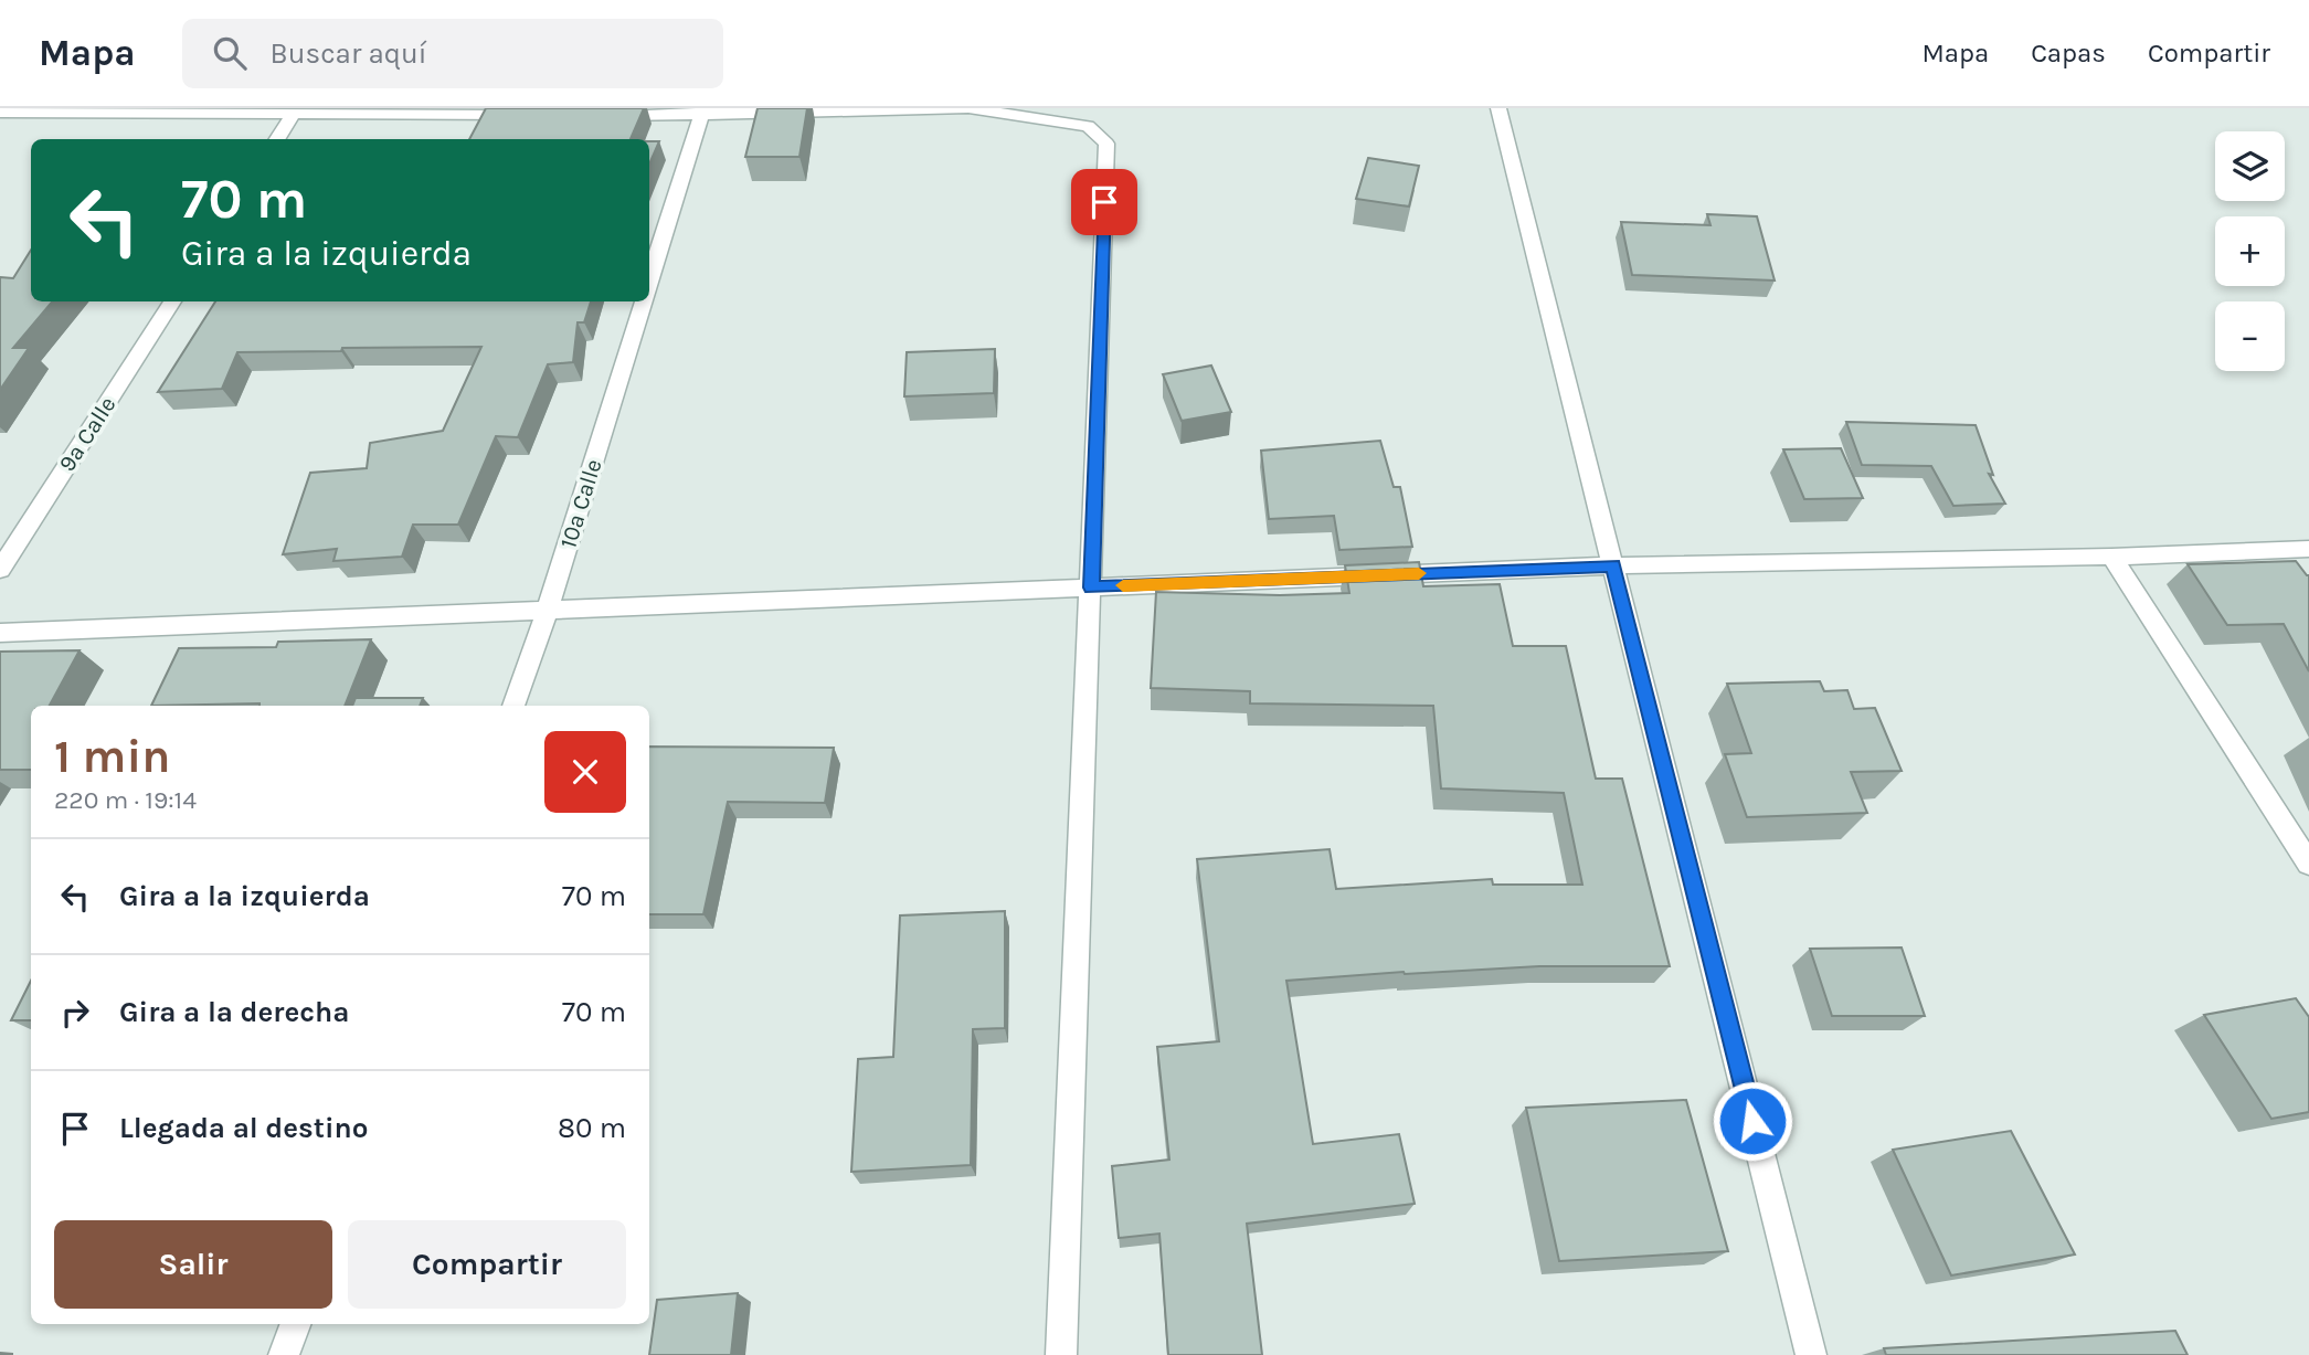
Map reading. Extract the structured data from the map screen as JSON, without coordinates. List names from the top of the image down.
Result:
{
  "streets": {
    "street": ["9a Calle", "10a Calle"]
  },
  "page": {
    "header": "Mapa",
    "search": "Buscar aquí",
    "nav": ["Mapa", "Capas", "Compartir"],
    "map_buttons": ["+", "−"],
    "turn": ["70 m", "Gira a la izquierda"],
    "heading": ["1 min", "220 m · 19:14"],
    "list": [
      {
        "name": "Gira a la izquierda",
        "value": "70 m"
      },
      {
        "name": "Gira a la derecha",
        "value": "70 m"
      },
      {
        "name": "Llegada al destino",
        "value": "80 m"
      }
    ],
    "buttons": ["Salir", "Compartir"]
  }
}
